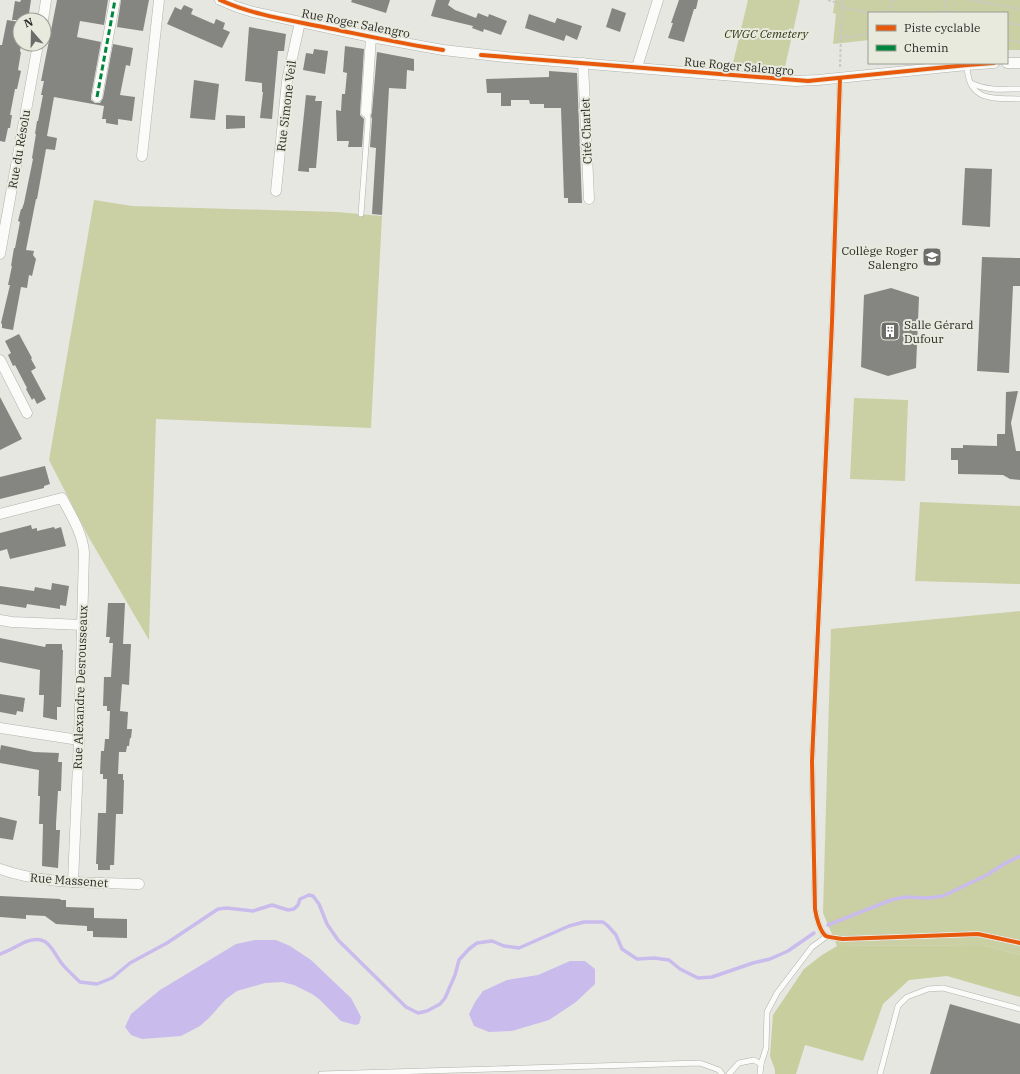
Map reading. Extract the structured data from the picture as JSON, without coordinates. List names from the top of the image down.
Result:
{
  "streets": {
    "street": [
      "Rue Roger Salengro",
      "Rue Simone Veil",
      "Cité Charlet",
      "Rue du Résolu",
      "Rue Alexandre Desrousseaux",
      "Rue Massenet"
    ]
  },
  "crossings": [
    ["Rue Roger Salengro", "Rue Simone Veil"],
    ["Rue Roger Salengro", "Cité Charlet"],
    ["Rue Alexandre Desrousseaux", "Rue Massenet"]
  ],
  "parks": ["CWGC Cemetery"],
  "places": {
    "school or university": ["Collège Roger Salengro"],
    "building": ["Salle Gérard Dufour"]
  },
  "legend": ["Piste cyclable", "Chemin"],
  "north": "top"
}
